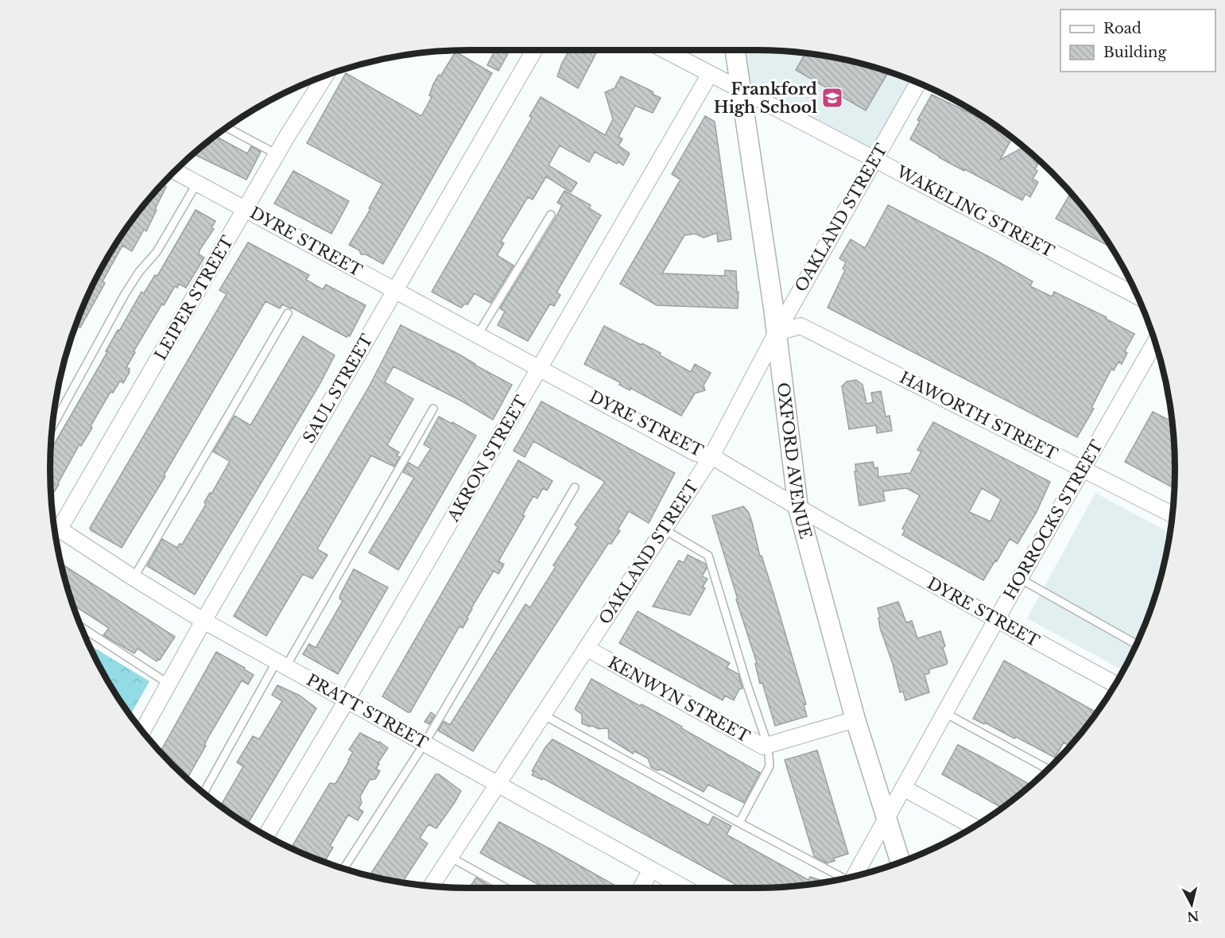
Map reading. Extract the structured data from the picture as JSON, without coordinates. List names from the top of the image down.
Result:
{
  "streets": {
    "street": [
      "WAKELING STREET",
      "OAKLAND STREET",
      "DYRE STREET",
      "LEIPER STREET",
      "SAUL STREET",
      "HAWORTH STREET",
      "AKRON STREET",
      "OXFORD AVENUE",
      "HORROCKS STREET",
      "KENWYN STREET",
      "PRATT STREET"
    ]
  },
  "crossings": [
    ["WAKELING STREET", "OAKLAND STREET"],
    ["WAKELING STREET", "AKRON STREET"],
    ["WAKELING STREET", "OXFORD AVENUE"],
    ["OAKLAND STREET", "DYRE STREET"],
    ["OAKLAND STREET", "HAWORTH STREET"],
    ["OAKLAND STREET", "OXFORD AVENUE"],
    ["OAKLAND STREET", "KENWYN STREET"],
    ["OAKLAND STREET", "PRATT STREET"],
    ["DYRE STREET", "LEIPER STREET"],
    ["DYRE STREET", "SAUL STREET"],
    ["DYRE STREET", "AKRON STREET"],
    ["DYRE STREET", "OXFORD AVENUE"],
    ["DYRE STREET", "HORROCKS STREET"],
    ["SAUL STREET", "PRATT STREET"],
    ["HAWORTH STREET", "OXFORD AVENUE"],
    ["HAWORTH STREET", "HORROCKS STREET"],
    ["AKRON STREET", "PRATT STREET"],
    ["OXFORD AVENUE", "HORROCKS STREET"],
    ["OXFORD AVENUE", "KENWYN STREET"]
  ],
  "places": {
    "school or university": ["Frankford High School"]
  },
  "legend": ["Road", "Building"],
  "north": "bottom"
}
